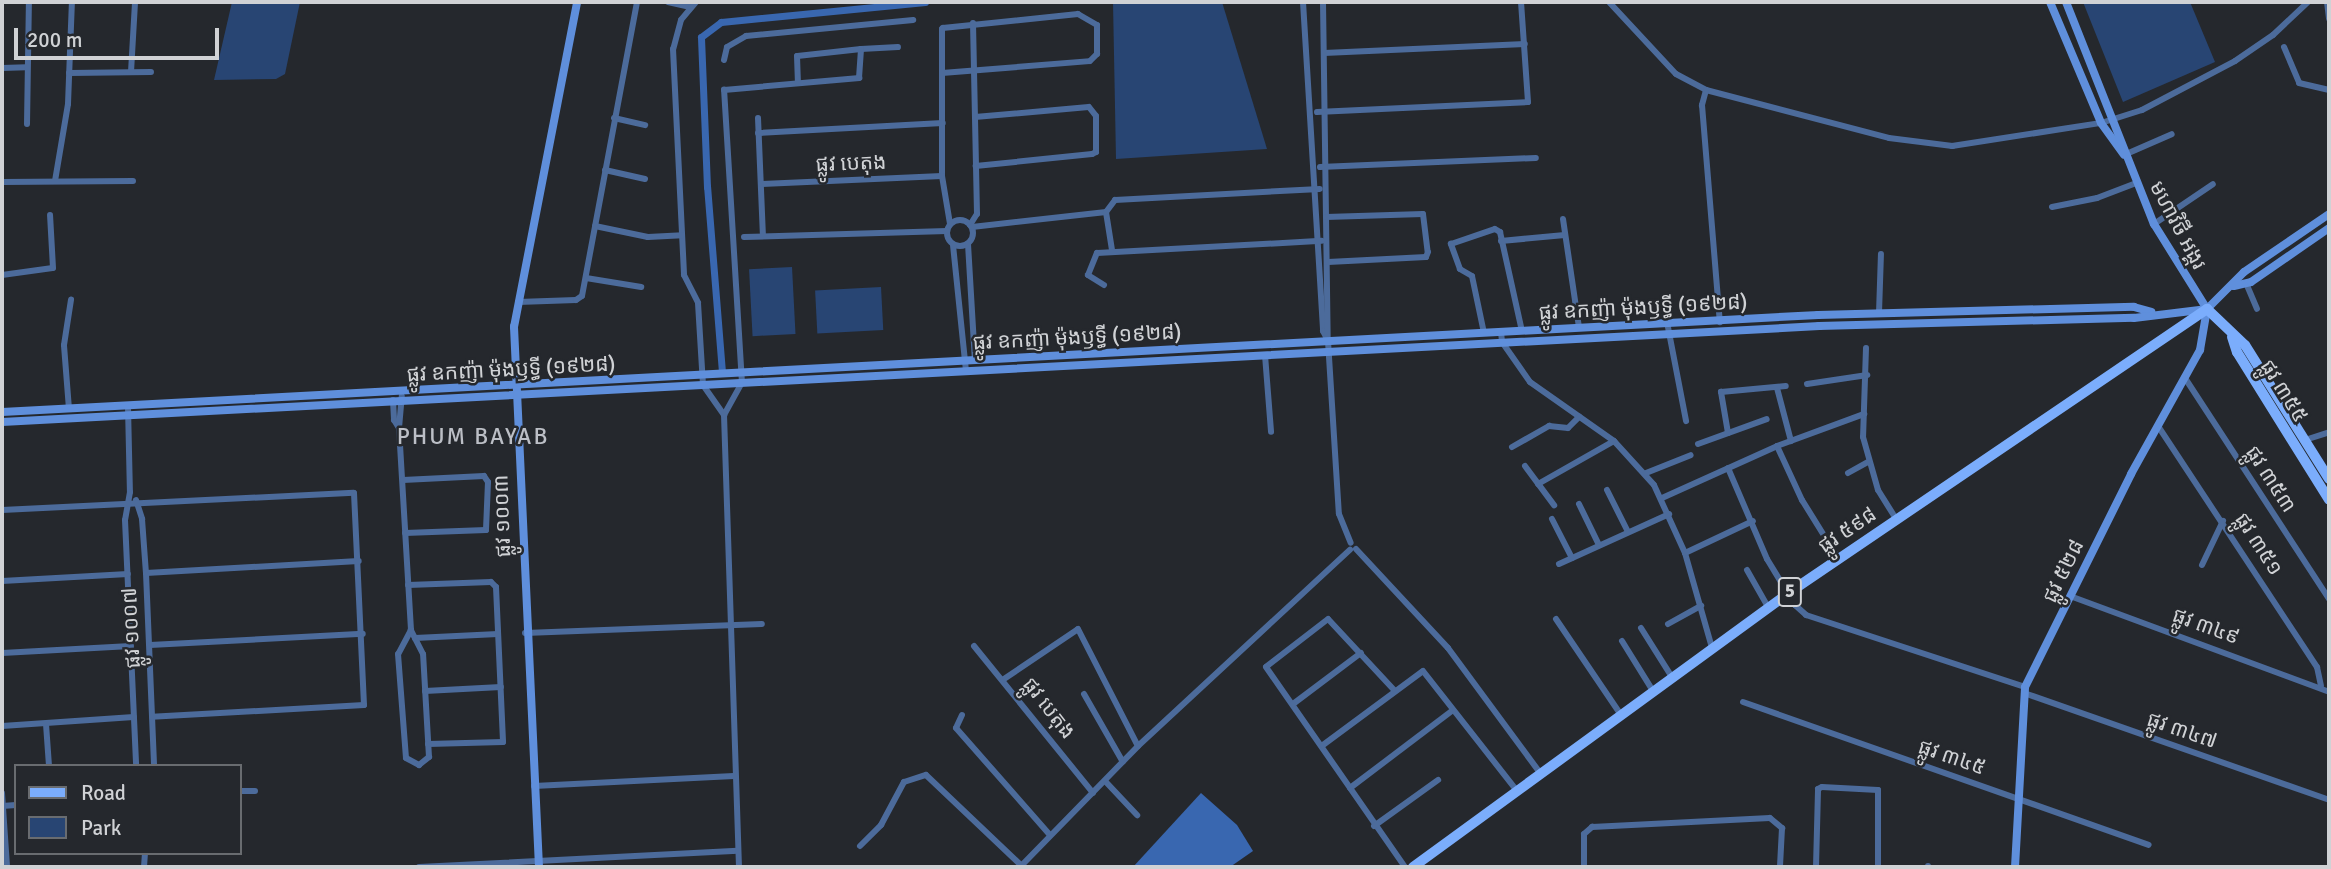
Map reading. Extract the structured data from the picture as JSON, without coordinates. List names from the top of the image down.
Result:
{
  "streets": {
    "main road": [
      "មហាវិថី អង្គរ",
      "ផ្លូវ ឧកញ៉ា ម៉ុងឫទ្ធី (១៩២៨)",
      "ផ្លូវ ៣៥៥",
      "ផ្លូវ ១០០៣",
      "ផ្លូវ ៥៩៨",
      "ផ្លូវ ៥២៨",
      "5"
    ],
    "street": [
      "ផ្លូវ បេតុង",
      "ផ្លូវ ៣៥៣",
      "ផ្លូវ ៣៥១",
      "ផ្លូវ ៣៤៩",
      "ផ្លូវ ១០០៧",
      "ផ្លូវ ៣៤៧",
      "ផ្លូវ ៣៤៥"
    ]
  },
  "crossings": [
    ["មហាវិថី អង្គរ", "ផ្លូវ ឧកញ៉ា ម៉ុងឫទ្ធី (១៩២៨)"],
    ["មហាវិថី អង្គរ", "ផ្លូវ ៣៥៥"],
    ["មហាវិថី អង្គរ", "ផ្លូវ ៥៩៨"],
    ["មហាវិថី អង្គរ", "ផ្លូវ ៥២៨"],
    ["ផ្លូវ ឧកញ៉ា ម៉ុងឫទ្ធី (១៩២៨)", "ផ្លូវ ៣៥៥"],
    ["ផ្លូវ ឧកញ៉ា ម៉ុងឫទ្ធី (១៩២៨)", "ផ្លូវ ១០០៣"],
    ["ផ្លូវ ឧកញ៉ា ម៉ុងឫទ្ធី (១៩២៨)", "ផ្លូវ ៥៩៨"],
    ["ផ្លូវ ឧកញ៉ា ម៉ុងឫទ្ធី (១៩២៨)", "ផ្លូវ ៥២៨"],
    ["ផ្លូវ ឧកញ៉ា ម៉ុងឫទ្ធី (១៩២៨)", "ផ្លូវ ១០០៧"],
    ["ផ្លូវ ៣៥៥", "ផ្លូវ ៥៩៨"],
    ["ផ្លូវ ៣៥៥", "ផ្លូវ ៥២៨"],
    ["ផ្លូវ ៣៥៣", "ផ្លូវ ៥២៨"],
    ["ផ្លូវ ៥៩៨", "ផ្លូវ ៥២៨"],
    ["ផ្លូវ ៥៩៨", "ផ្លូវ ៣៤៧"],
    ["ផ្លូវ ៣៥១", "ផ្លូវ ៥២៨"],
    ["ផ្លូវ ៣៥១", "ផ្លូវ ៣៤៩"],
    ["ផ្លូវ ៥២៨", "ផ្លូវ ៣៤៩"],
    ["ផ្លូវ ៥២៨", "ផ្លូវ ៣៤៧"],
    ["ផ្លូវ ៥២៨", "ផ្លូវ ៣៤៥"]
  ],
  "districts": ["PHUM BAYAB"],
  "legend": ["Road", "Park"],
  "scale_bar": "200 m"
}
